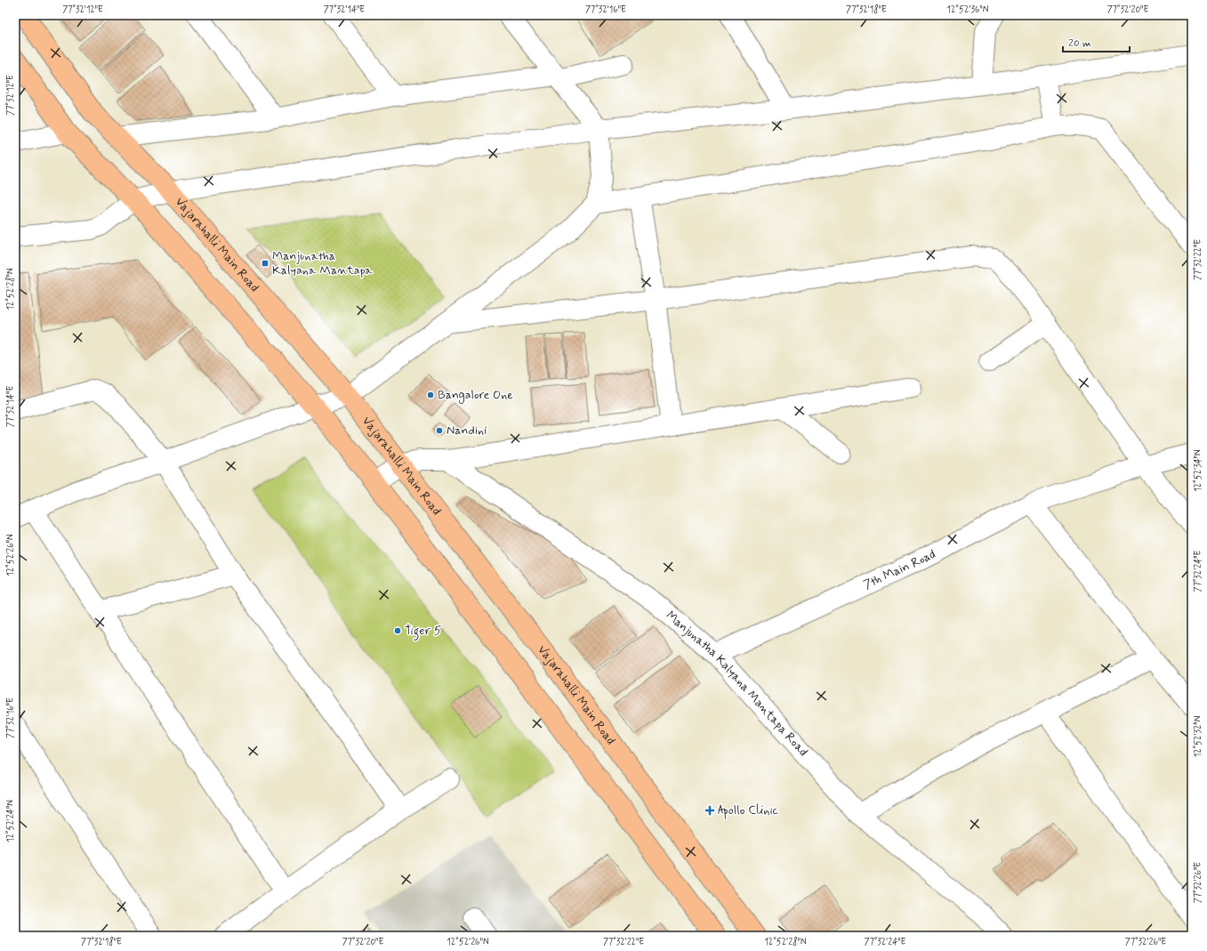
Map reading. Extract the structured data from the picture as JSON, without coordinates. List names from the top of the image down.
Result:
{
  "streets": {
    "main road": ["Vajarahalli Main Road"],
    "street": ["7th Main Road", "Manjunatha Kalyana Mantapa Road"]
  },
  "crossings": [
    ["7th Main Road", "Manjunatha Kalyana Mantapa Road"]
  ],
  "places": {
    "transit": ["Manjunatha Kalyana Mantapa"],
    "other": ["Bangalore One", "Nandini", "Tiger 5"],
    "health": ["Apollo Clinic"]
  },
  "scale_bar": "20 m",
  "coordinates": [
    "77°32'12\"E",
    "77°32'14\"E",
    "77°32'16\"E",
    "77°32'18\"E",
    "12°52'36\"N",
    "77°32'20\"E",
    "77°32'22\"E",
    "12°52'28\"N",
    "12°52'34\"N",
    "12°52'26\"N",
    "77°32'24\"E",
    "12°52'32\"N",
    "12°52'24\"N",
    "77°32'26\"E"
  ]
}
